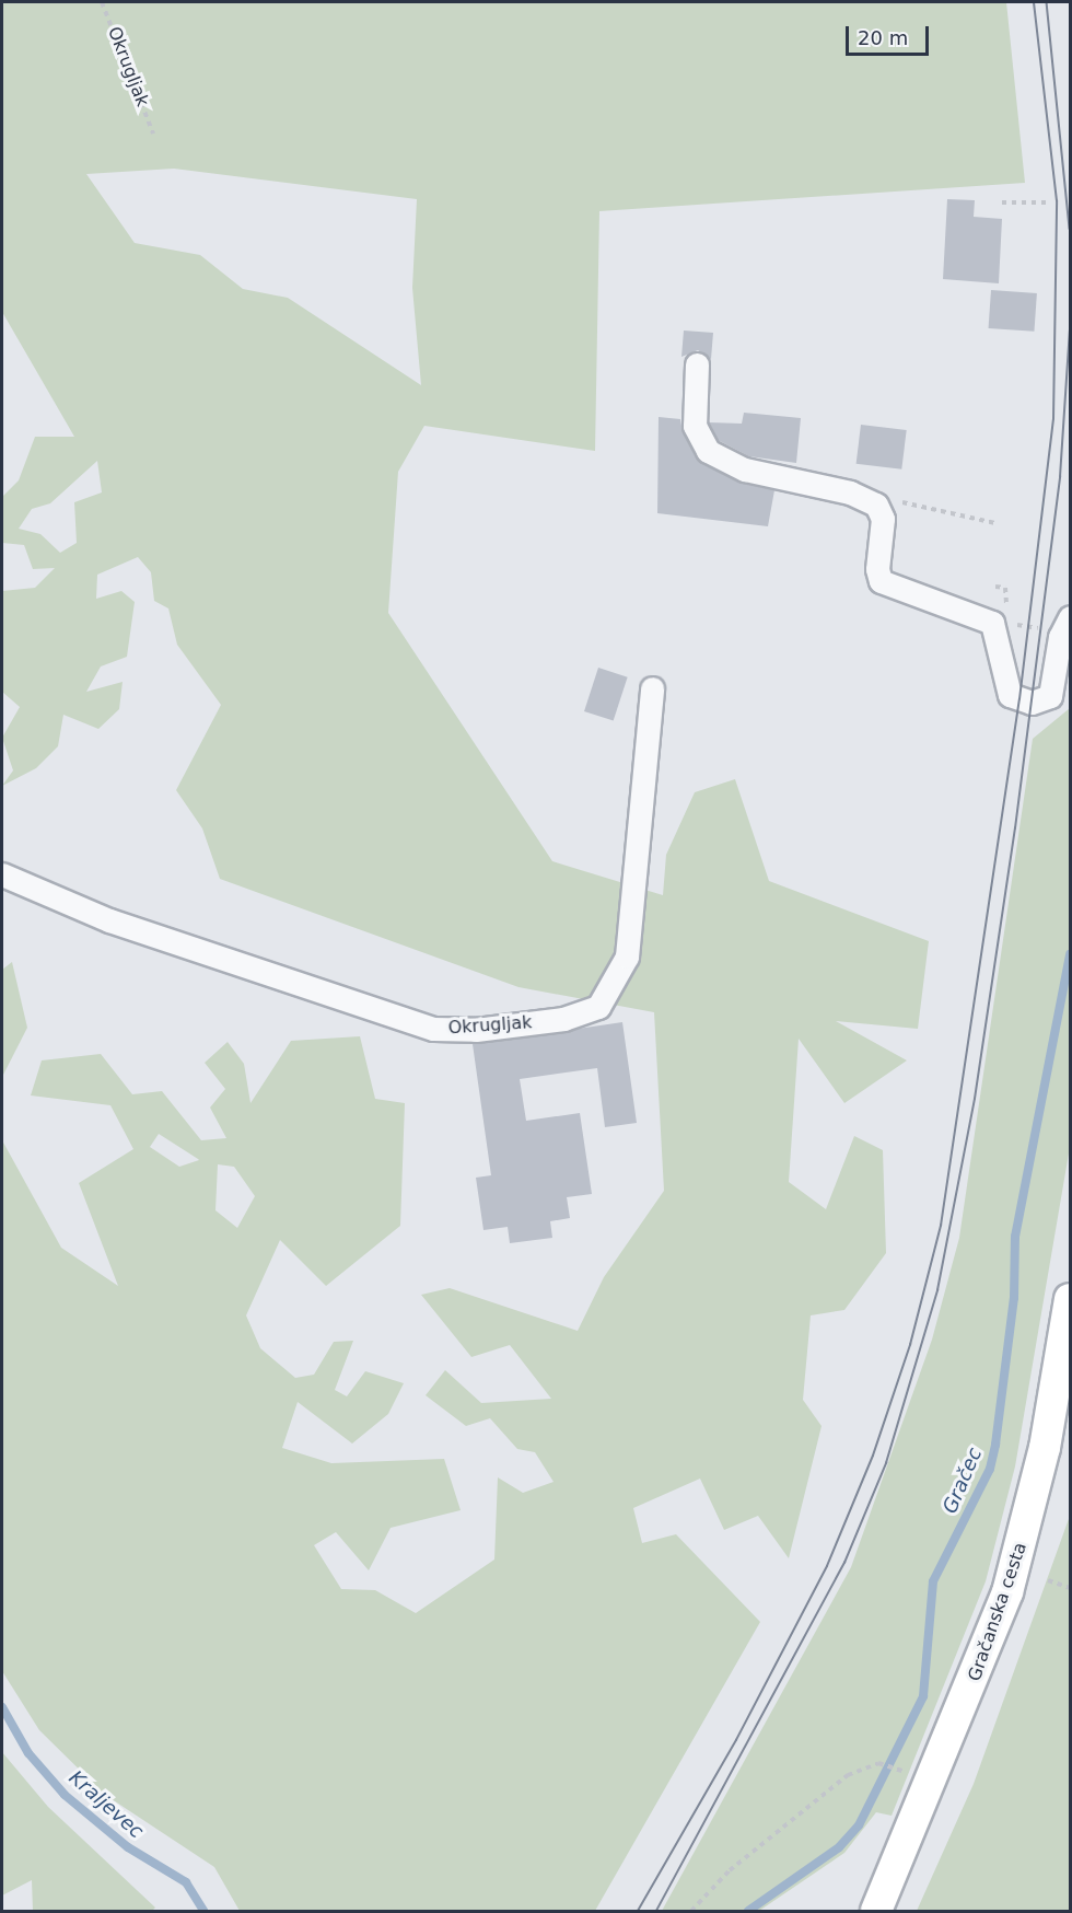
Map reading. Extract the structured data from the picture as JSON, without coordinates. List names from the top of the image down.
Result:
{
  "streets": {
    "main road": ["Gračanska cesta"],
    "street": ["Okrugljak"]
  },
  "water": ["Gračec", "Kraljevec"],
  "scale_bar": "20 m"
}
